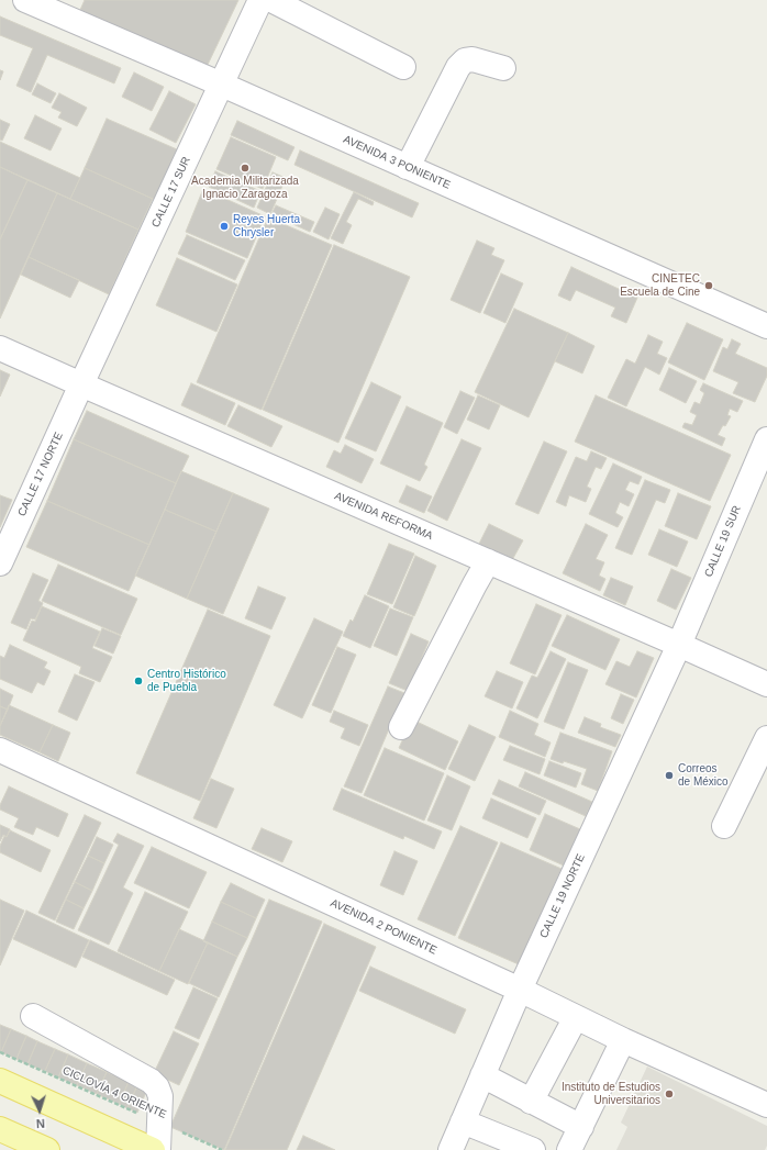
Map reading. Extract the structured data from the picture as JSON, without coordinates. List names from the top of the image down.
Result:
{
  "streets": {
    "street": [
      "AVENIDA 3 PONIENTE",
      "CALLE 17 SUR",
      "CALLE 17 NORTE",
      "AVENIDA REFORMA",
      "CALLE 19 SUR",
      "CALLE 19 NORTE",
      "AVENIDA 2 PONIENTE"
    ],
    "path": ["CICLOVÍA 4 ORIENTE"]
  },
  "crossings": [
    ["AVENIDA 3 PONIENTE", "CALLE 17 SUR"],
    ["CALLE 17 SUR", "CALLE 17 NORTE"],
    ["CALLE 17 SUR", "AVENIDA REFORMA"],
    ["CALLE 17 NORTE", "AVENIDA REFORMA"],
    ["AVENIDA REFORMA", "CALLE 19 SUR"],
    ["AVENIDA REFORMA", "CALLE 19 NORTE"],
    ["CALLE 19 SUR", "CALLE 19 NORTE"],
    ["CALLE 19 NORTE", "AVENIDA 2 PONIENTE"]
  ],
  "places": [
    "Academia Militarizada Ignacio Zaragoza",
    "Reyes Huerta Chrysler",
    "CINETEC Escuela de Cine",
    "Centro Histórico de Puebla",
    "Correos de México",
    "Instituto de Estudios Universitarios"
  ],
  "north": "bottom"
}
